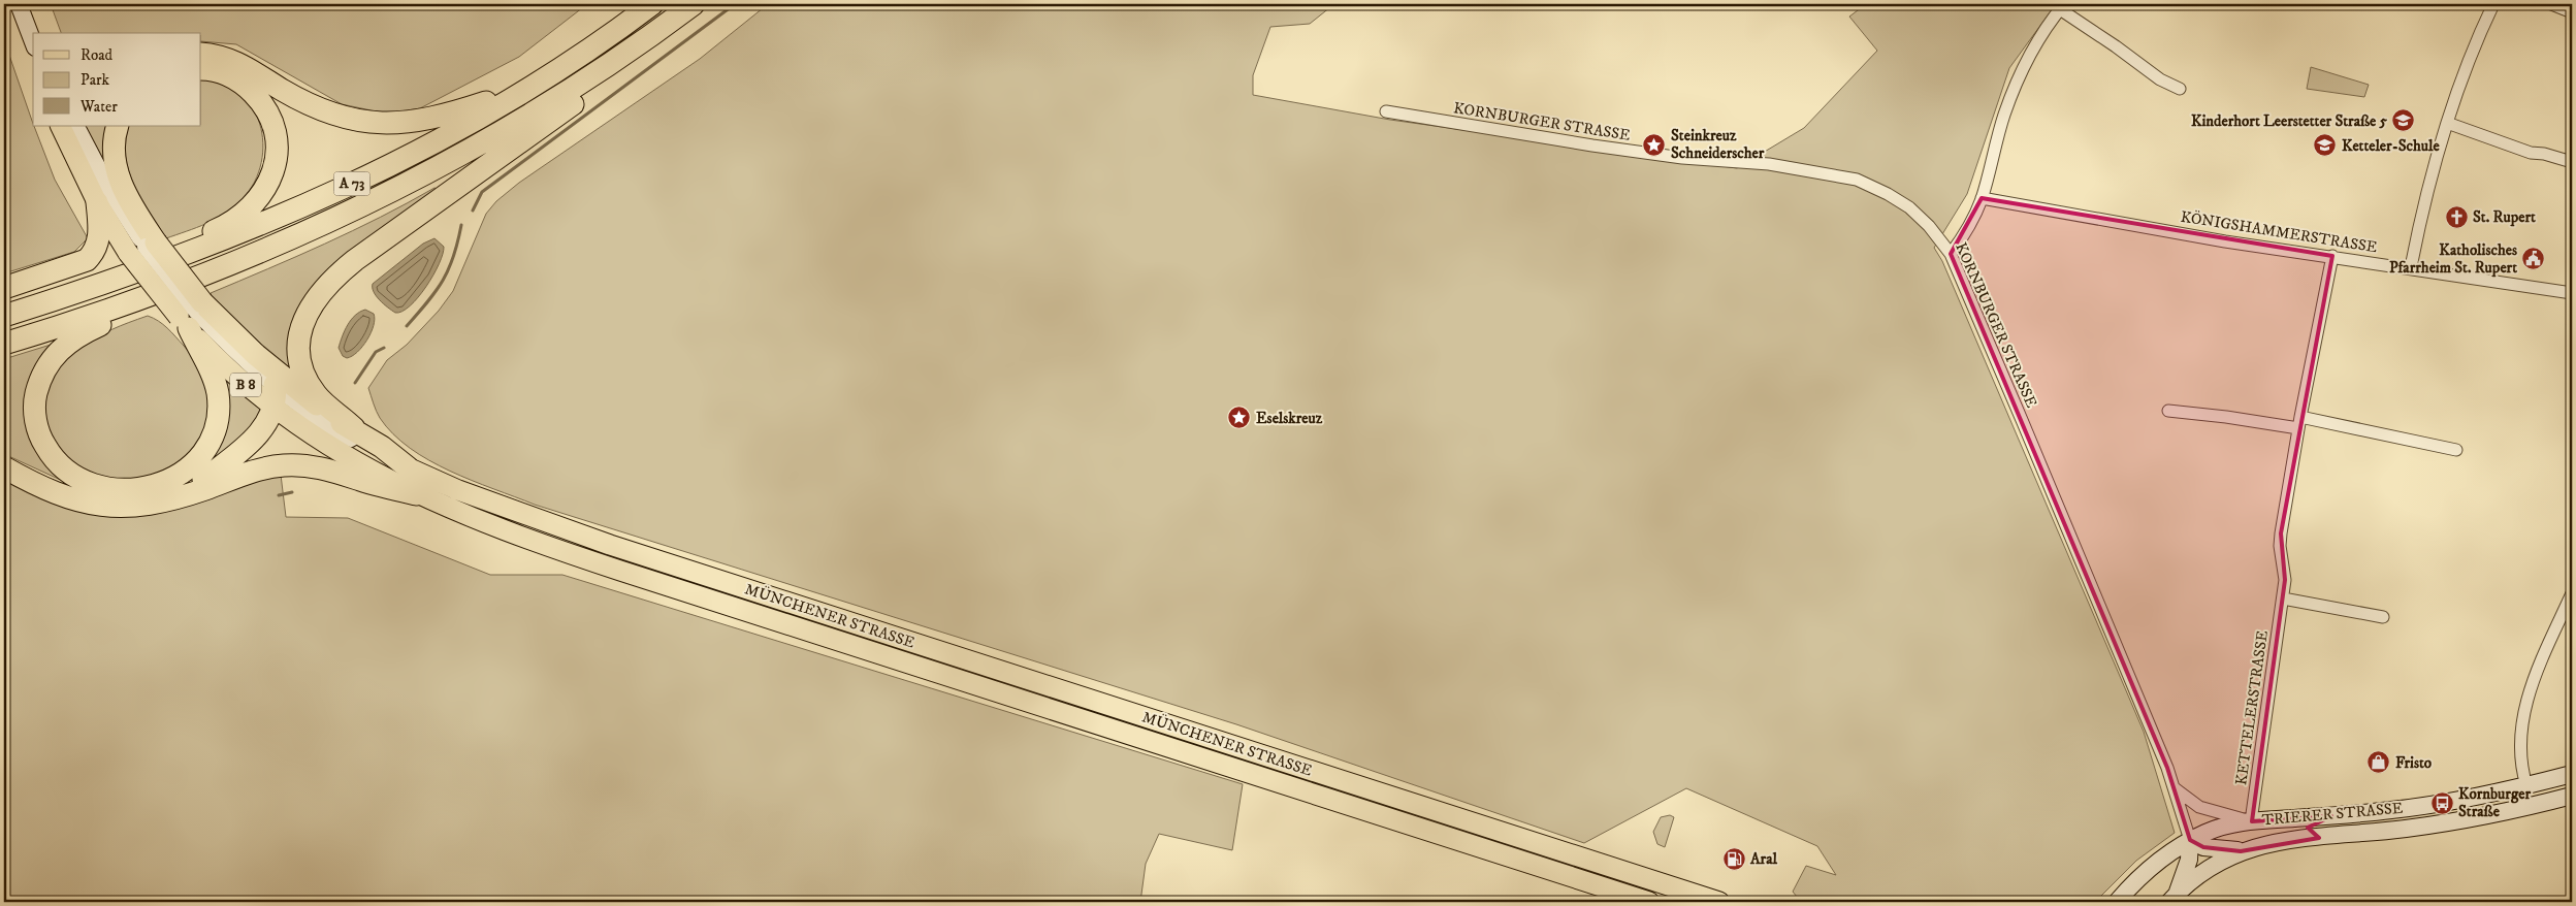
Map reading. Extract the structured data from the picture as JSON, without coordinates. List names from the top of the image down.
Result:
{
  "streets": {
    "highway": ["A 73"],
    "main road": ["B 8", "MÜNCHENER STRASSE", "TRIERER STRASSE"],
    "street": ["KORNBURGER STRASSE", "KÖNIGSHAMMERSTRASSE", "KETTELERSTRASSE"]
  },
  "crossings": [
    ["KORNBURGER STRASSE", "TRIERER STRASSE"],
    ["A 73", "B 8"],
    ["KÖNIGSHAMMERSTRASSE", "KETTELERSTRASSE"],
    ["KETTELERSTRASSE", "TRIERER STRASSE"]
  ],
  "places": {
    "school or university": ["Kinderhort Leerstetter Straße 5", "Ketteler-Schule"],
    "place": ["Steinkreuz Schneiderscher", "Eselskreuz"],
    "church": ["St. Rupert"],
    "public building": ["Katholisches Pfarrheim St. Rupert"],
    "shop": ["Fristo"],
    "bus stop": ["Kornburger Straße"],
    "fuel station": ["Aral"]
  },
  "legend": ["Road", "Park", "Water"]
}
